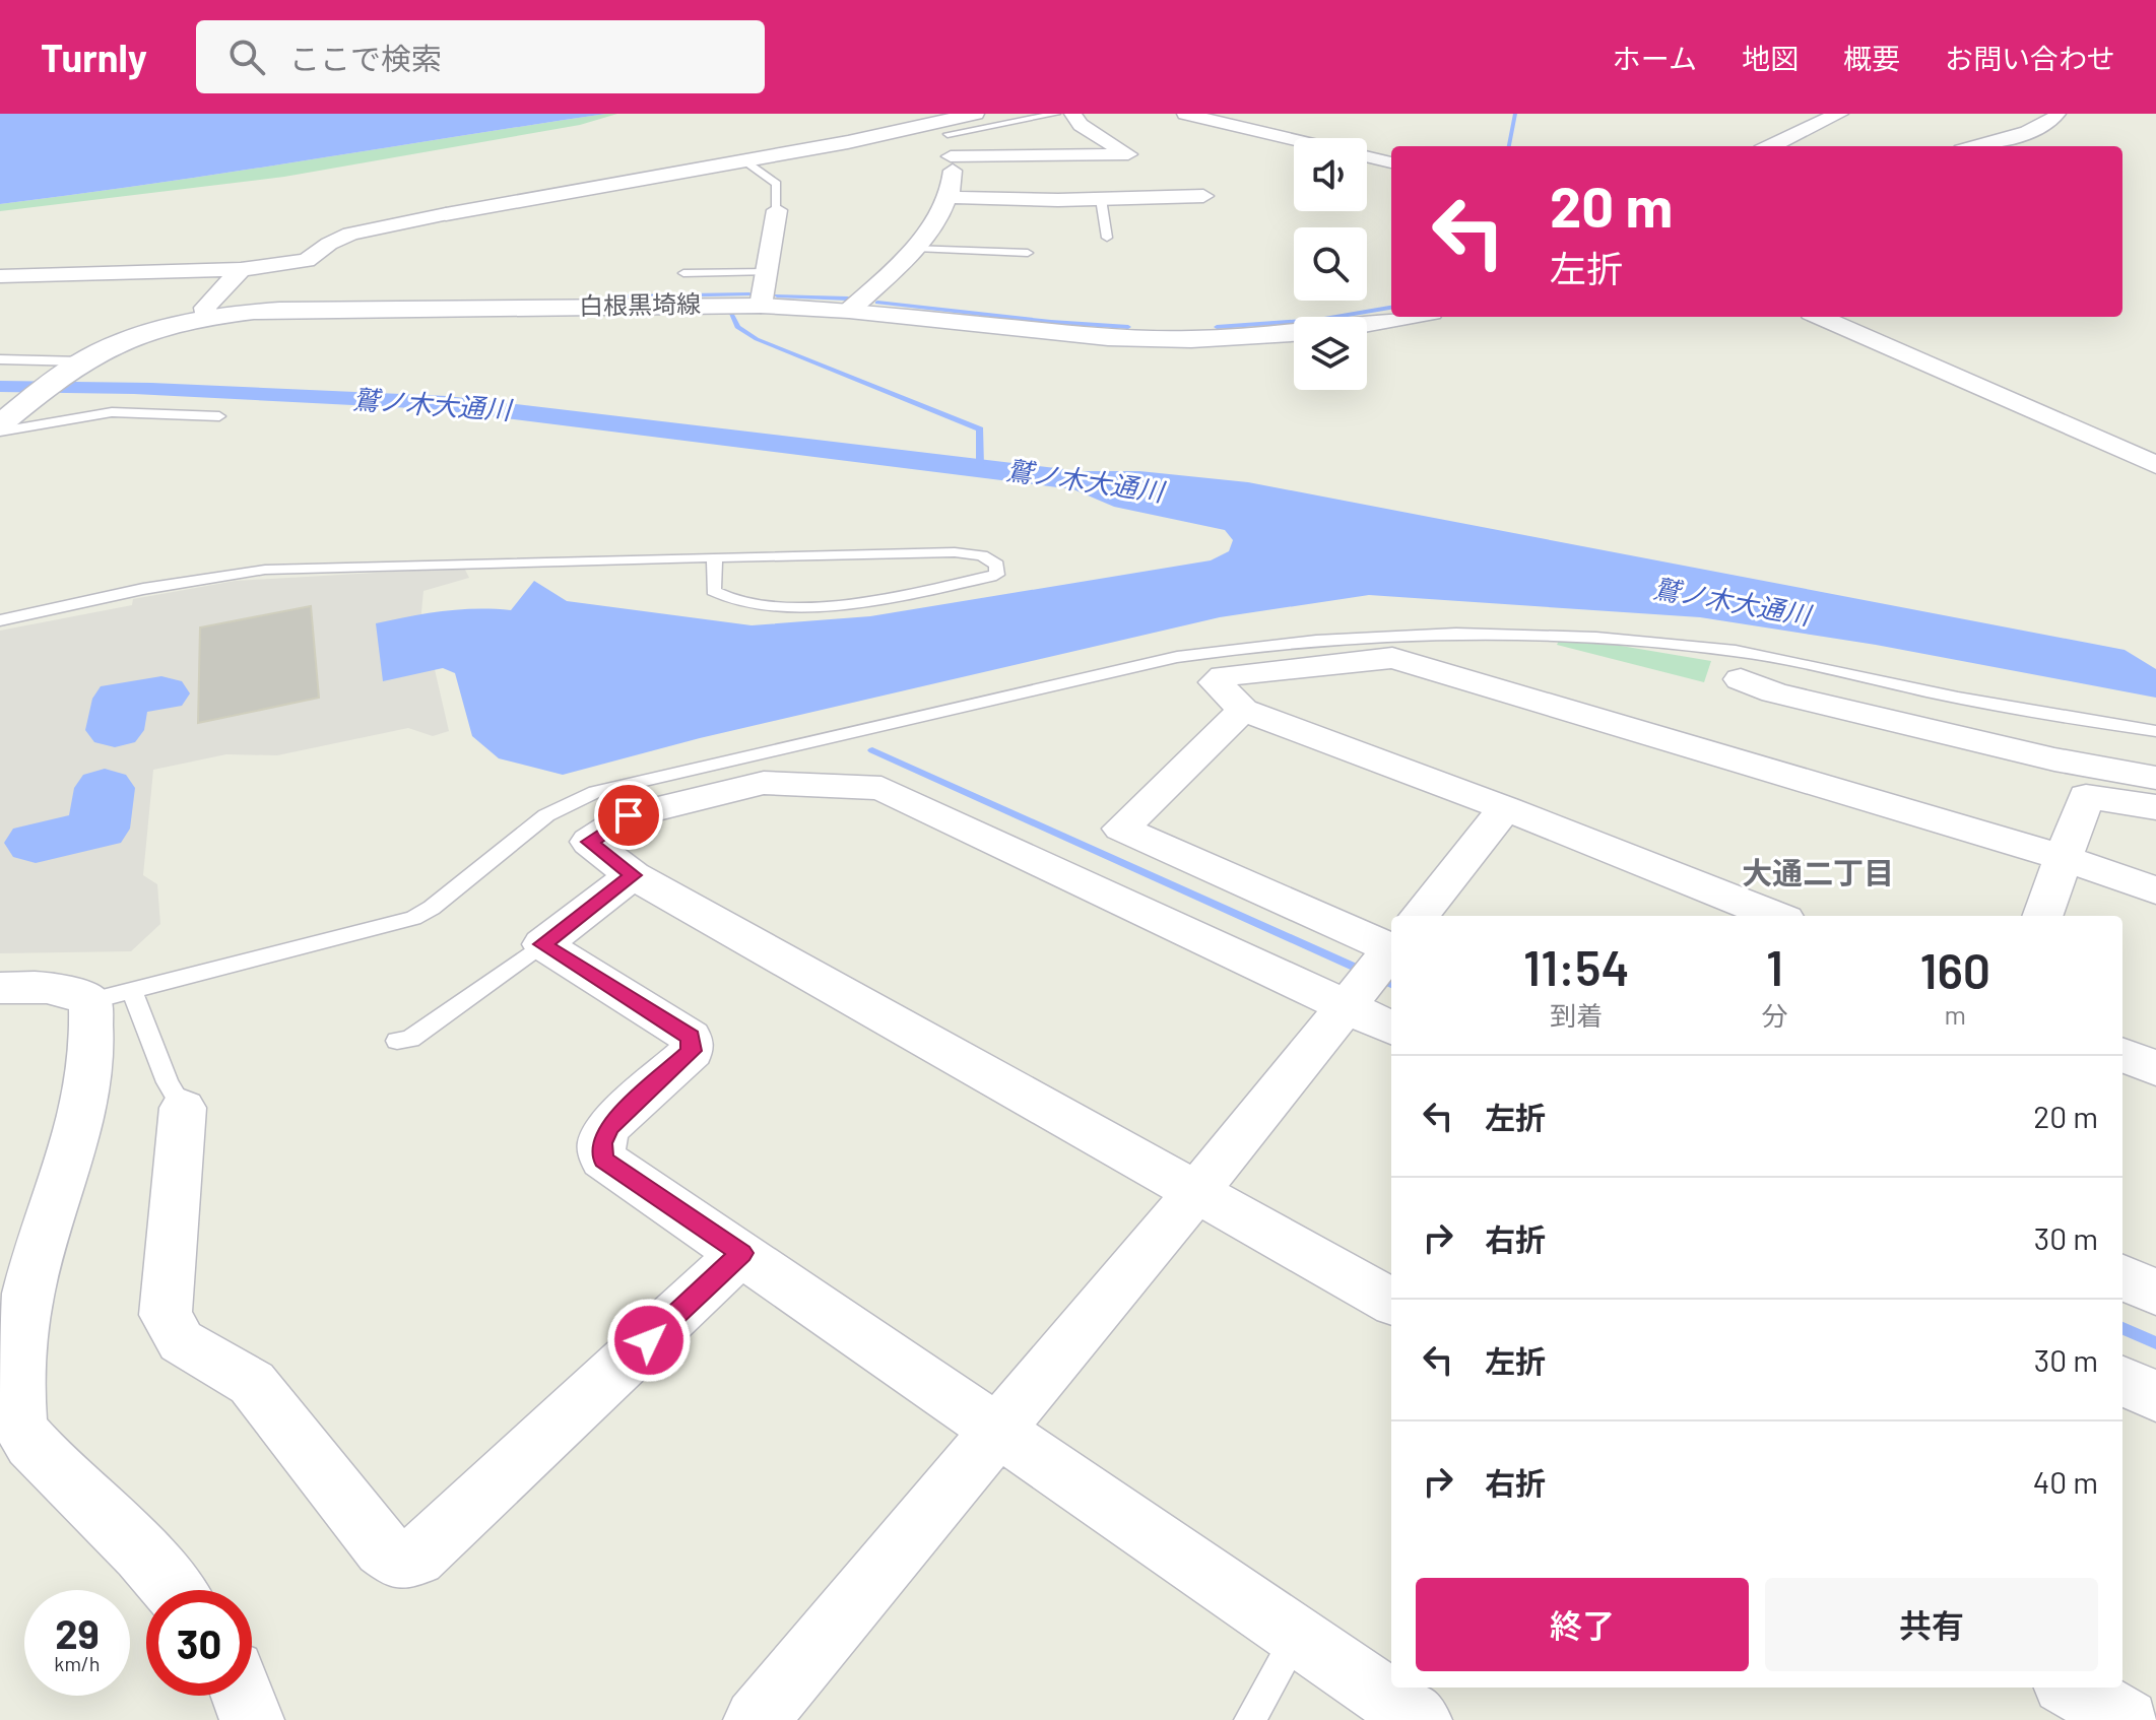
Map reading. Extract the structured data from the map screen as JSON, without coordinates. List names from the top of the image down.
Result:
{
  "streets": {
    "main road": ["白根黒埼線"]
  },
  "districts": ["大通二丁目"],
  "water": ["鷲ノ木大通川"],
  "page": {
    "header": "Turnly",
    "search": "ここで検索",
    "nav": [
      "ホーム",
      "地図",
      "概要",
      "お問い合わせ"
    ],
    "turn": ["20 m", "左折"],
    "eta": [
      "11:54",
      "到着",
      "1",
      "分",
      "160",
      "m"
    ],
    "list": [
      {
        "name": "左折",
        "value": "20 m"
      },
      {
        "name": "右折",
        "value": "30 m"
      },
      {
        "name": "左折",
        "value": "30 m"
      },
      {
        "name": "右折",
        "value": "40 m"
      }
    ],
    "buttons": ["終了", "共有"],
    "speed": "29 km/h",
    "limit": "30"
  }
}
